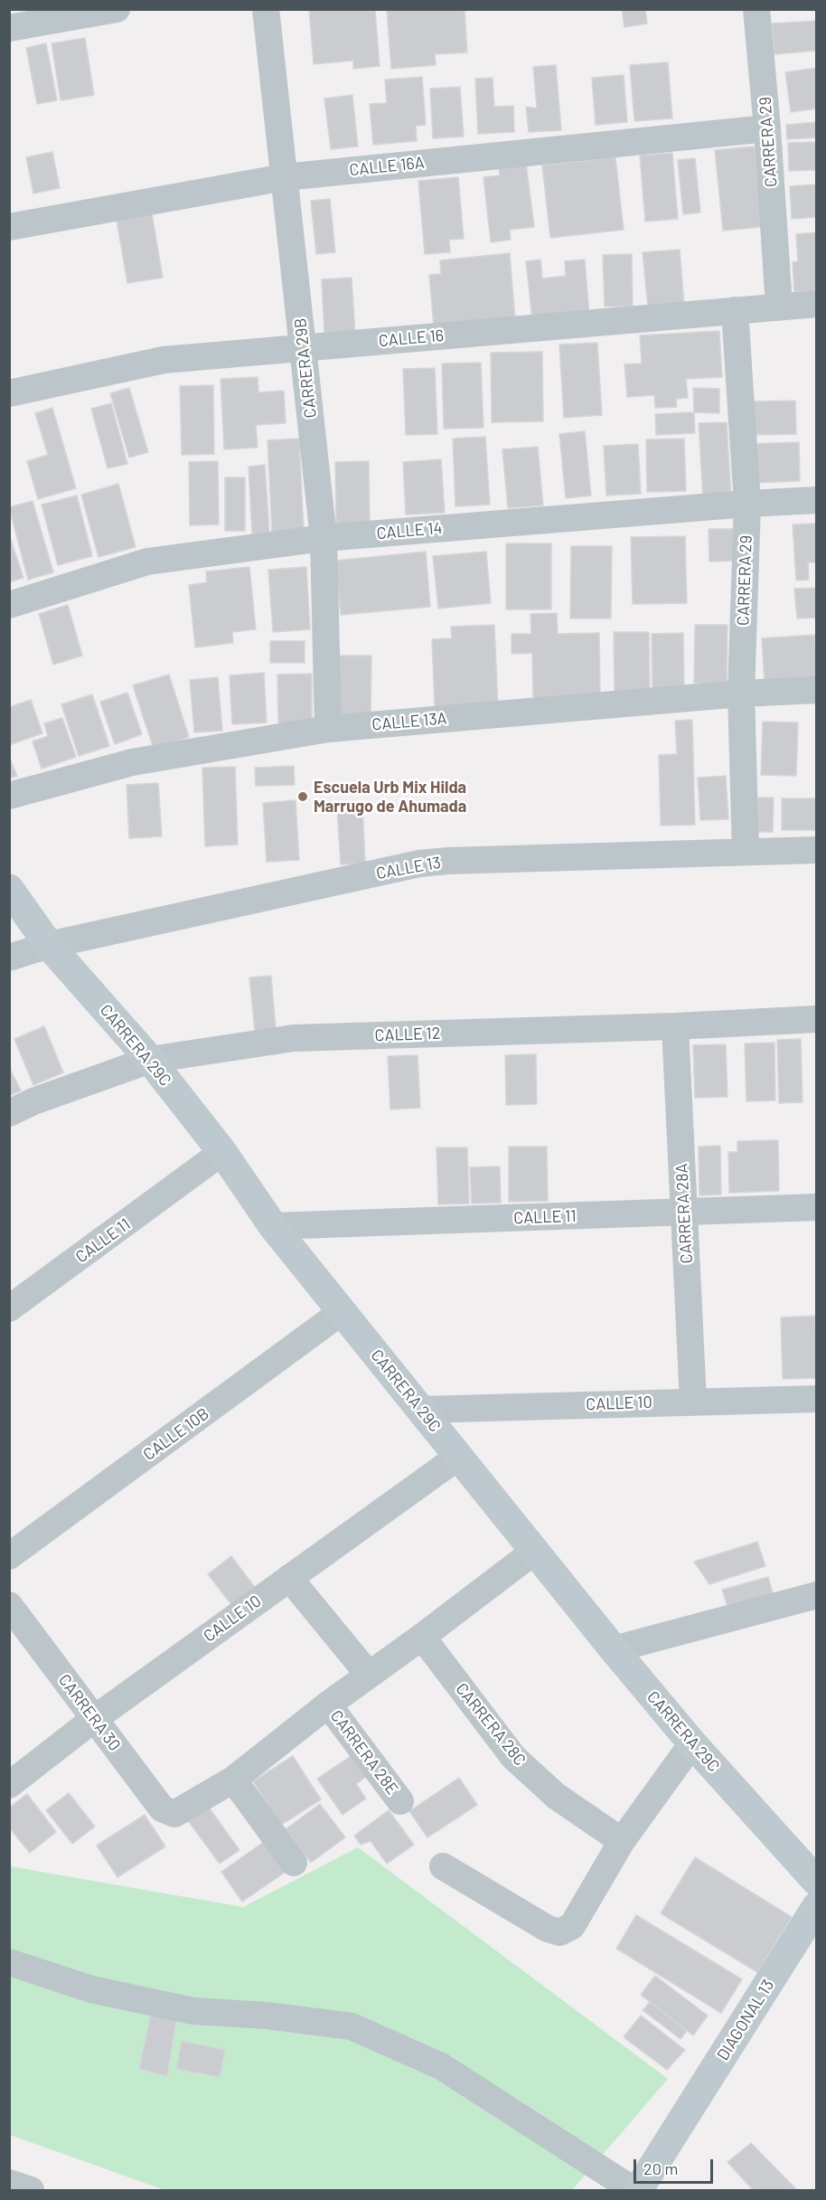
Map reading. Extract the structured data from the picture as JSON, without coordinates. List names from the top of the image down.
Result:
{
  "streets": {
    "street": [
      "CARRERA 29",
      "CALLE 16A",
      "CALLE 16",
      "CARRERA 29B",
      "CALLE 14",
      "CALLE 13A",
      "CALLE 13",
      "CALLE 12",
      "CARRERA 29C",
      "CARRERA 28A",
      "CALLE 11",
      "CALLE 10",
      "CALLE 10B",
      "CARRERA 30",
      "CARRERA 28C",
      "CARRERA 28E",
      "DIAGONAL 13"
    ]
  },
  "crossings": [
    ["CARRERA 29", "CALLE 16A"],
    ["CARRERA 29", "CALLE 16"],
    ["CARRERA 29", "CALLE 14"],
    ["CARRERA 29", "CALLE 13A"],
    ["CARRERA 29", "CALLE 13"],
    ["CALLE 16A", "CARRERA 29B"],
    ["CALLE 16", "CARRERA 29B"],
    ["CARRERA 29B", "CALLE 14"],
    ["CARRERA 29B", "CALLE 13A"],
    ["CALLE 13", "CARRERA 29C"],
    ["CALLE 12", "CARRERA 29C"],
    ["CALLE 12", "CARRERA 28A"],
    ["CARRERA 29C", "CALLE 11"],
    ["CARRERA 29C", "CALLE 10"],
    ["CARRERA 29C", "CALLE 10B"],
    ["CARRERA 28A", "CALLE 11"],
    ["CARRERA 28A", "CALLE 10"],
    ["CALLE 10", "CARRERA 30"]
  ],
  "places": ["Escuela Urb Mix Hilda Marrugo de Ahumada"],
  "scale_bar": "20 m"
}
